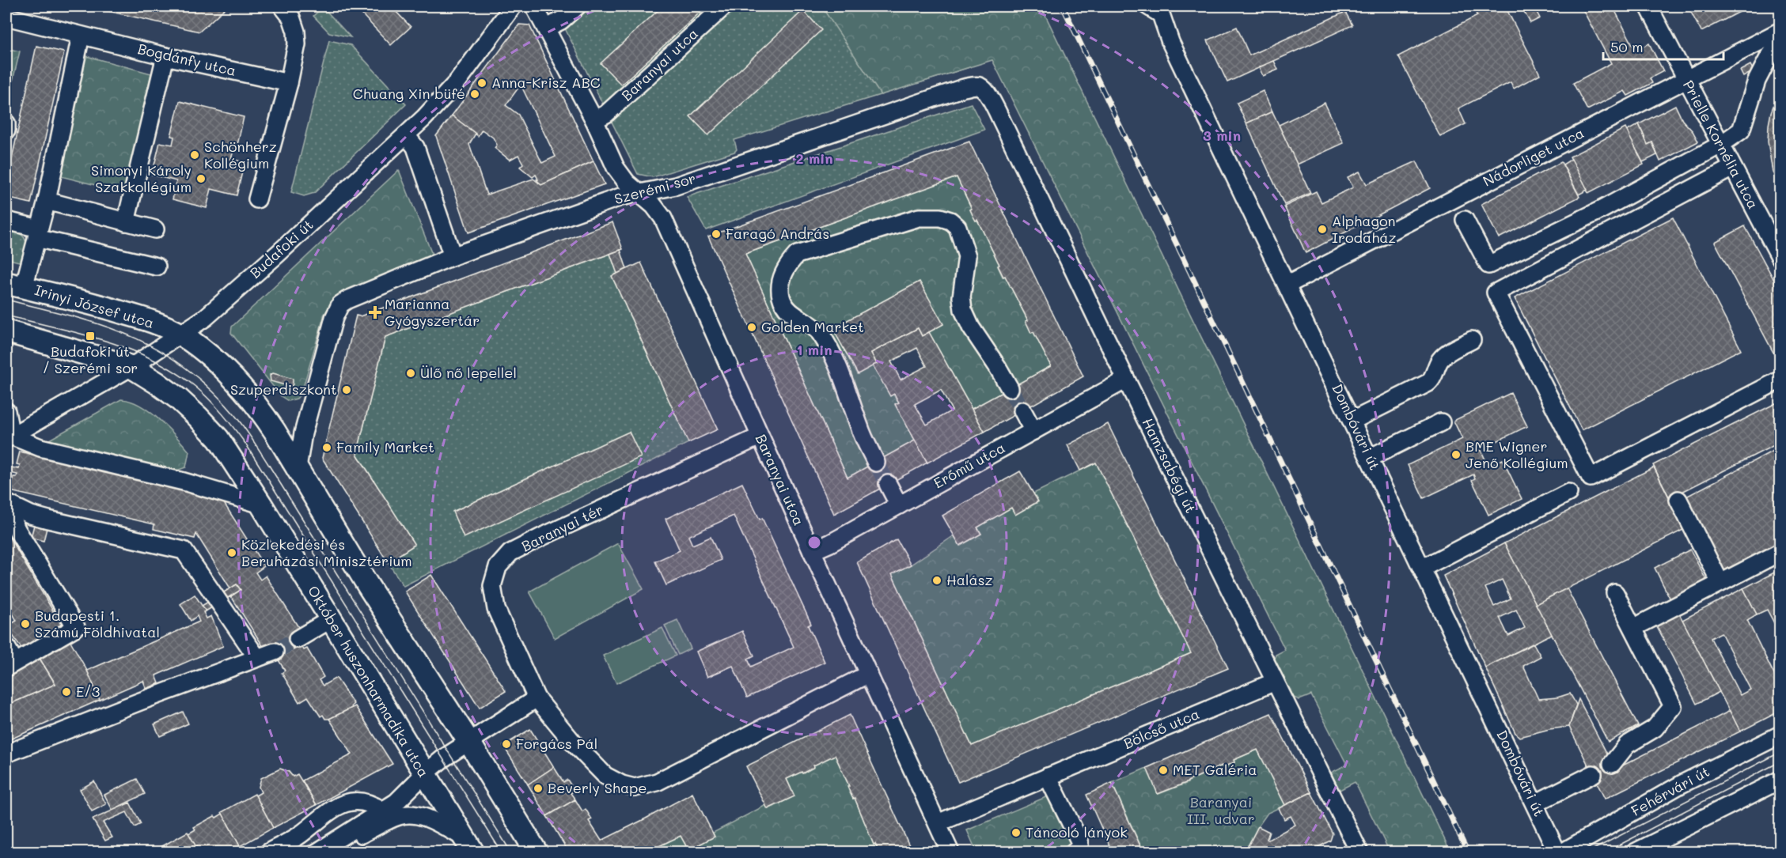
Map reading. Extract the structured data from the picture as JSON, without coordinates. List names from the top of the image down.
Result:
{
  "streets": {
    "main road": ["Irinyi József utca", "Október huszonharmadika utca"],
    "street": [
      "Bogdánfy utca",
      "Baranyai utca",
      "Prielle Kornélia utca",
      "Nádorliget utca",
      "Szerémi sor",
      "Budafoki út",
      "Dombóvári út",
      "Erőmű utca",
      "Hamzsabégi út",
      "Baranyai tér",
      "Bölcső utca",
      "Fehérvári út"
    ]
  },
  "crossings": [
    ["Baranyai utca", "Szerémi sor"],
    ["Baranyai utca", "Erőmű utca"],
    ["Baranyai utca", "Baranyai tér"],
    ["Baranyai utca", "Bölcső utca"],
    ["Prielle Kornélia utca", "Nádorliget utca"],
    ["Nádorliget utca", "Dombóvári út"],
    ["Szerémi sor", "Hamzsabégi út"],
    ["Budafoki út", "Irinyi József utca"],
    ["Budafoki út", "Október huszonharmadika utca"],
    ["Erőmű utca", "Hamzsabégi út"],
    ["Hamzsabégi út", "Bölcső utca"]
  ],
  "parks": ["Baranyai III. udvar"],
  "places": {
    "other": [
      "Anna-Krisz ABC",
      "Chuang Xin büfé",
      "Schönherz Kollégium",
      "Simonyi Károly Szakkollégium",
      "Alphagon Irodaház",
      "Faragó András",
      "Golden Market",
      "Ülő nő lepellel",
      "Szuperdiszkont",
      "Family Market",
      "BME Wigner Jenő Kollégium",
      "Közlekedési és Beruházási Minisztérium",
      "Halász",
      "Budapesti 1. Számú Földhivatal",
      "E/3",
      "Forgács Pál",
      "MET Galéria",
      "Beverly Shape",
      "Táncoló lányok"
    ],
    "health": ["Marianna Gyógyszertár"],
    "transit": ["Budafoki út / Szerémi sor"]
  },
  "scale_bar": "50 m",
  "rings": ["3 min", "2 min", "1 min"]
}
